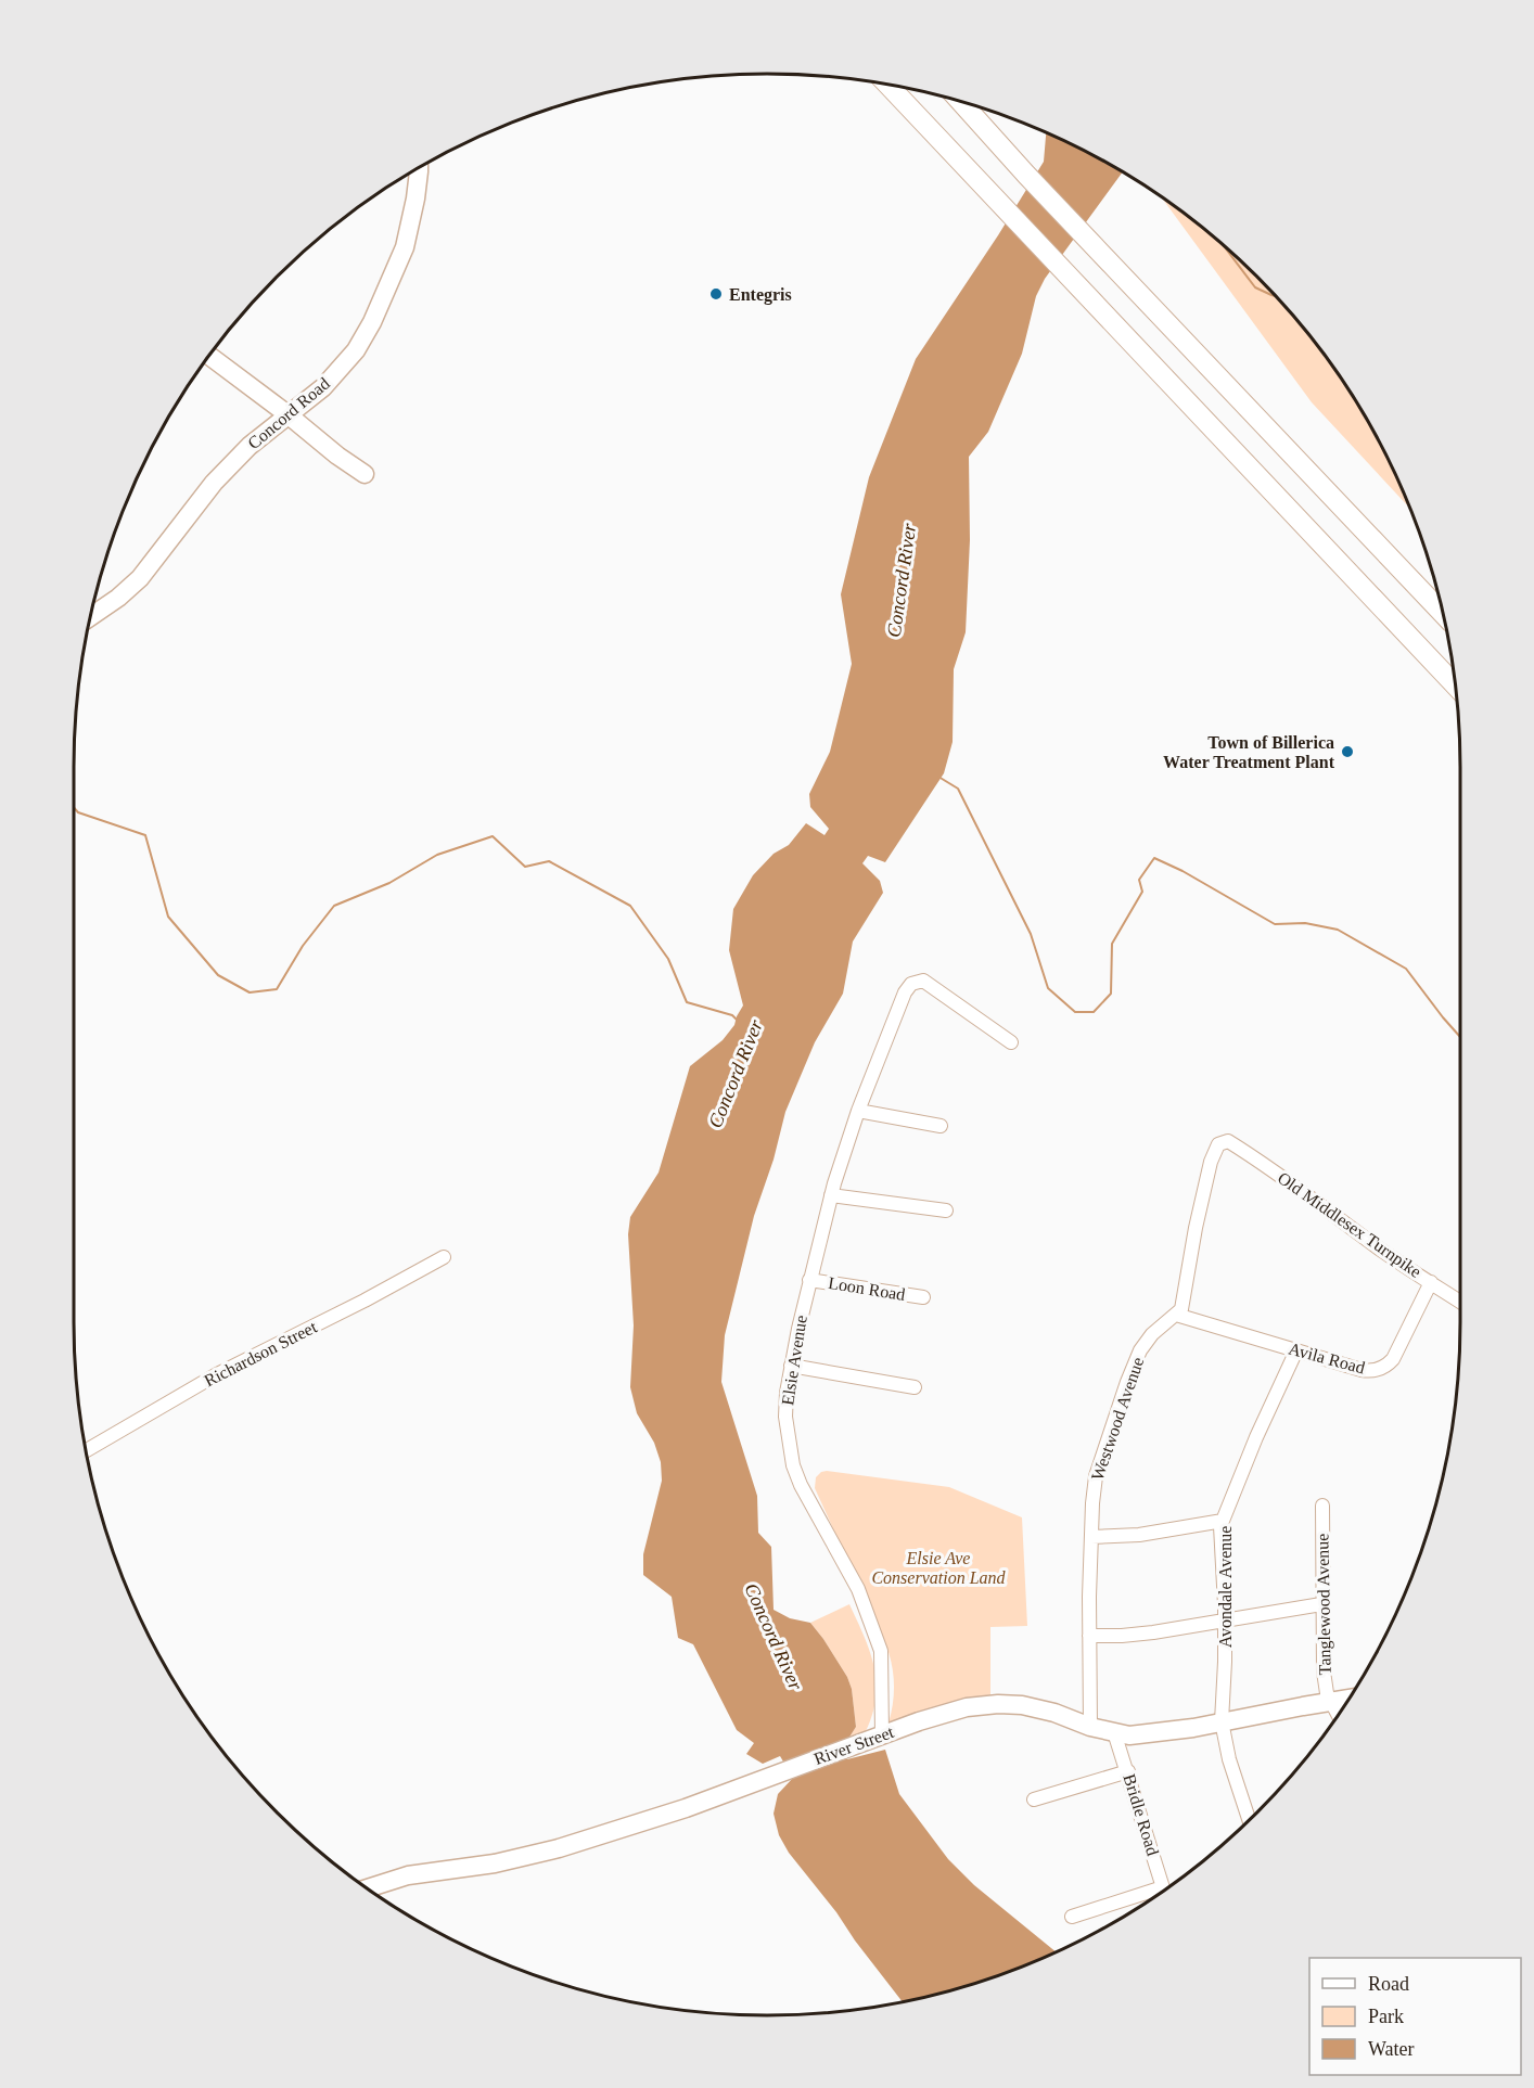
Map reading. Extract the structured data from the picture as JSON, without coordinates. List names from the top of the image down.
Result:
{
  "streets": {
    "main road": ["Concord Road", "River Street"],
    "street": [
      "Old Middlesex Turnpike",
      "Loon Road",
      "Richardson Street",
      "Avila Road",
      "Elsie Avenue",
      "Westwood Avenue",
      "Avondale Avenue",
      "Tanglewood Avenue",
      "Bridle Road"
    ]
  },
  "crossings": [
    ["Old Middlesex Turnpike", "Avila Road"],
    ["Old Middlesex Turnpike", "Westwood Avenue"],
    ["Loon Road", "Elsie Avenue"],
    ["Avila Road", "Westwood Avenue"],
    ["Avila Road", "Avondale Avenue"],
    ["Elsie Avenue", "River Street"],
    ["Westwood Avenue", "River Street"],
    ["Avondale Avenue", "River Street"],
    ["Tanglewood Avenue", "River Street"],
    ["River Street", "Bridle Road"]
  ],
  "water": ["Concord River"],
  "parks": ["Elsie Ave Conservation Land"],
  "places": ["Entegris", "Town of Billerica Water Treatment Plant"],
  "legend": ["Road", "Park", "Water"]
}
